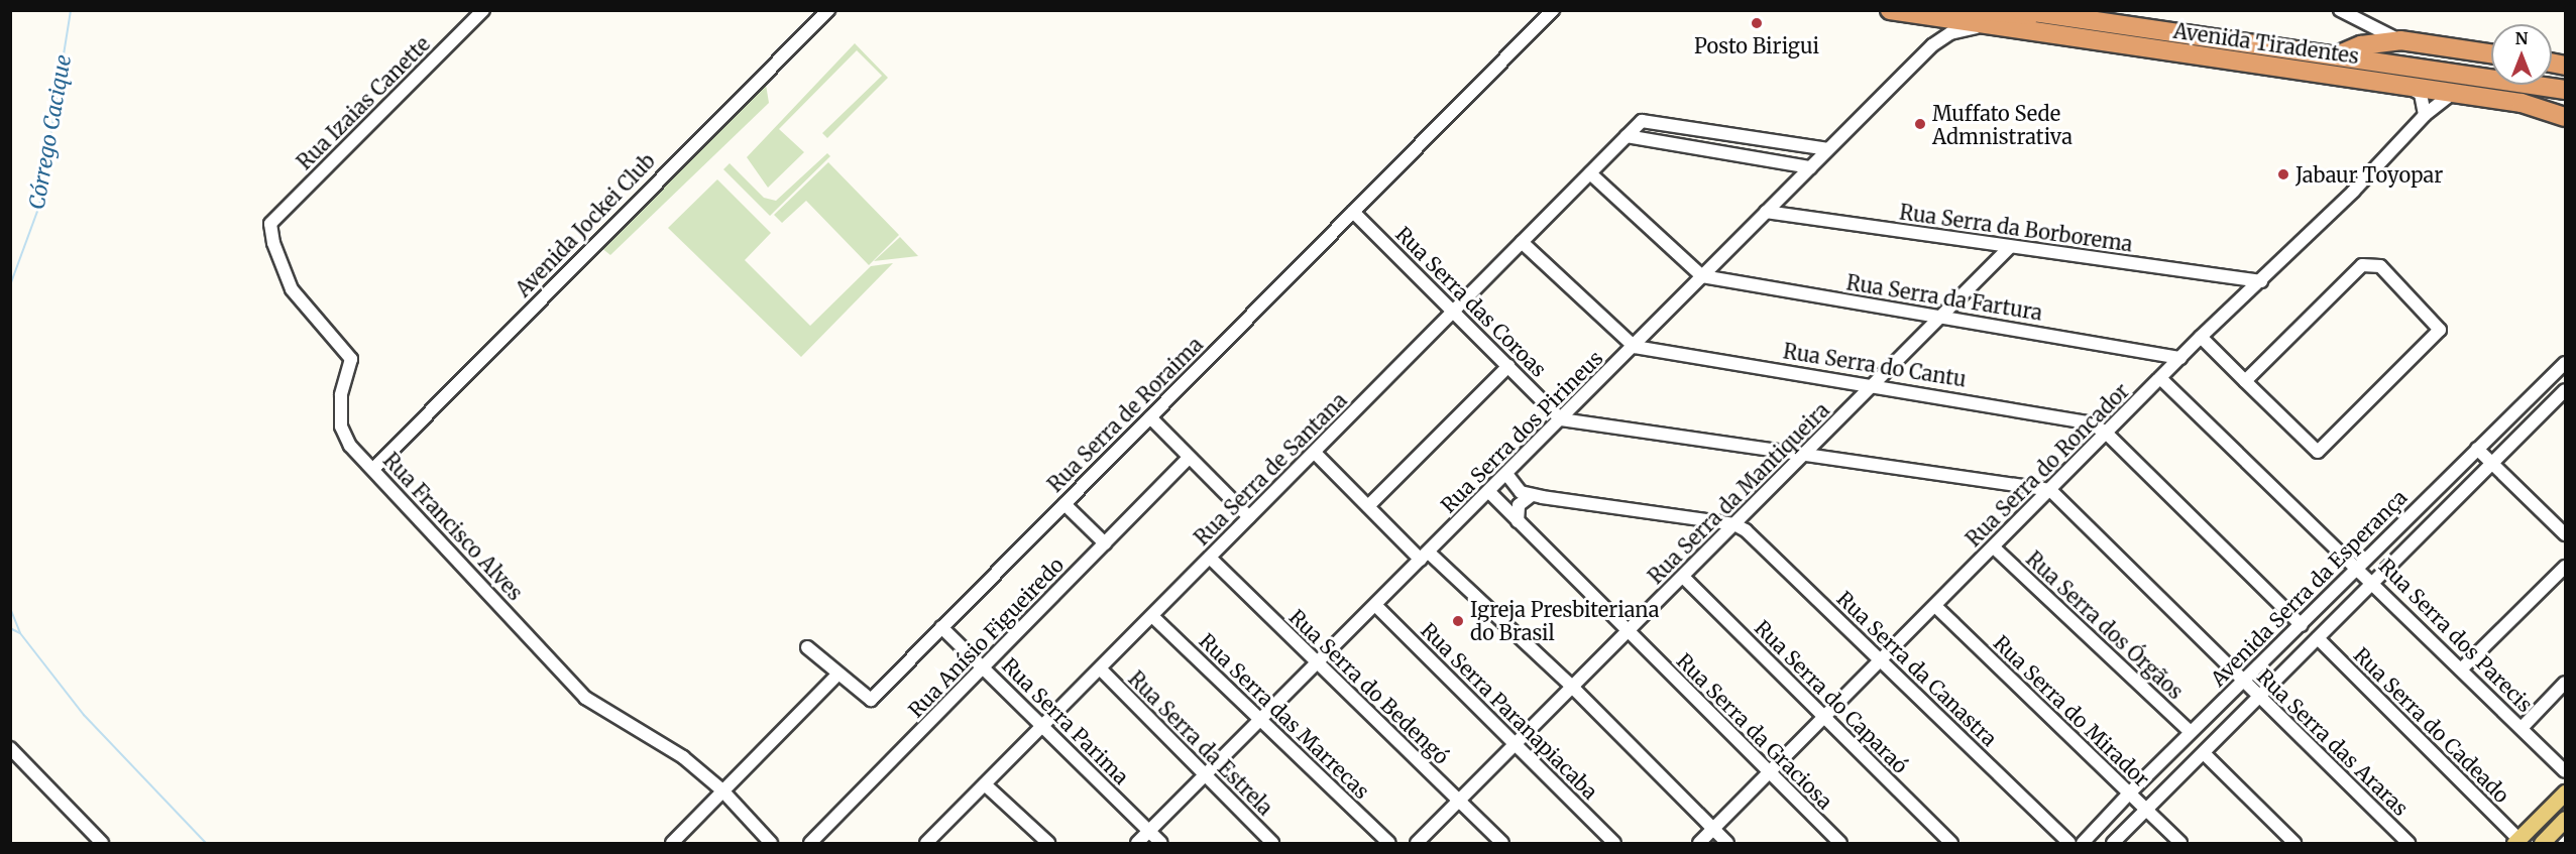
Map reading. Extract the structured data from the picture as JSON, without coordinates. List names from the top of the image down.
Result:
{
  "streets": {
    "highway": ["Avenida Tiradentes"],
    "street": [
      "Rua Izaias Canette",
      "Avenida Jockei Club",
      "Rua Serra da Borborema",
      "Rua Serra da Fartura",
      "Rua Serra das Coroas",
      "Rua Serra do Cantu",
      "Rua Serra de Roraima",
      "Rua Serra dos Pirineus",
      "Rua Serra do Roncador",
      "Rua Serra de Santana",
      "Rua Serra da Mantiqueira",
      "Rua Francisco Alves",
      "Avenida Serra da Esperança",
      "Rua Serra dos Órgãos",
      "Rua Serra dos Parecis",
      "Rua Anísio Figueiredo",
      "Rua Serra da Canastra",
      "Rua Serra do Bedengó",
      "Rua Serra do Caparaó",
      "Rua Serra Paranapiacaba",
      "Rua Serra do Mirador",
      "Rua Serra das Marrecas",
      "Rua Serra Parima",
      "Rua Serra do Cadeado",
      "Rua Serra da Graciosa",
      "Rua Serra das Araras",
      "Rua Serra da Estrela"
    ]
  },
  "crossings": [
    ["Avenida Tiradentes", "Rua Serra do Roncador"],
    ["Rua Izaias Canette", "Rua Francisco Alves"],
    ["Avenida Jockei Club", "Rua Francisco Alves"],
    ["Rua Serra da Borborema", "Rua Serra dos Pirineus"],
    ["Rua Serra da Borborema", "Rua Serra do Roncador"],
    ["Rua Serra da Borborema", "Rua Serra da Mantiqueira"],
    ["Rua Serra da Fartura", "Rua Serra dos Pirineus"],
    ["Rua Serra da Fartura", "Rua Serra do Roncador"],
    ["Rua Serra da Fartura", "Rua Serra da Mantiqueira"],
    ["Rua Serra das Coroas", "Rua Serra de Roraima"],
    ["Rua Serra das Coroas", "Rua Serra dos Pirineus"],
    ["Rua Serra das Coroas", "Rua Serra de Santana"],
    ["Rua Serra do Cantu", "Rua Serra dos Pirineus"],
    ["Rua Serra do Cantu", "Rua Serra do Roncador"],
    ["Rua Serra do Cantu", "Rua Serra da Mantiqueira"],
    ["Rua Serra de Roraima", "Rua Serra Parima"],
    ["Rua Serra dos Pirineus", "Rua Serra de Santana"],
    ["Rua Serra dos Pirineus", "Rua Serra do Bedengó"],
    ["Rua Serra dos Pirineus", "Rua Serra Paranapiacaba"],
    ["Rua Serra dos Pirineus", "Rua Serra das Marrecas"],
    ["Rua Serra dos Pirineus", "Rua Serra Parima"],
    ["Rua Serra dos Pirineus", "Rua Serra da Graciosa"],
    ["Rua Serra dos Pirineus", "Rua Serra da Estrela"],
    ["Rua Serra do Roncador", "Rua Serra dos Órgãos"],
    ["Rua Serra do Roncador", "Rua Serra dos Parecis"],
    ["Rua Serra do Roncador", "Rua Serra da Canastra"],
    ["Rua Serra do Roncador", "Rua Serra do Caparaó"],
    ["Rua Serra do Roncador", "Rua Serra do Mirador"],
    ["Rua Serra do Roncador", "Rua Serra da Graciosa"],
    ["Rua Serra do Roncador", "Rua Serra das Araras"],
    ["Rua Serra de Santana", "Rua Serra do Bedengó"],
    ["Rua Serra de Santana", "Rua Serra das Marrecas"],
    ["Rua Serra de Santana", "Rua Serra Parima"],
    ["Rua Serra de Santana", "Rua Serra da Estrela"],
    ["Rua Serra da Mantiqueira", "Rua Serra da Canastra"],
    ["Rua Serra da Mantiqueira", "Rua Serra do Bedengó"],
    ["Rua Serra da Mantiqueira", "Rua Serra do Caparaó"],
    ["Rua Serra da Mantiqueira", "Rua Serra Paranapiacaba"],
    ["Rua Serra da Mantiqueira", "Rua Serra da Graciosa"],
    ["Avenida Serra da Esperança", "Rua Serra dos Órgãos"],
    ["Avenida Serra da Esperança", "Rua Serra dos Parecis"],
    ["Avenida Serra da Esperança", "Rua Serra do Mirador"],
    ["Avenida Serra da Esperança", "Rua Serra das Araras"],
    ["Rua Anísio Figueiredo", "Rua Serra Parima"]
  ],
  "water": ["Córrego Cacique"],
  "places": [
    "Posto Birigui",
    "Muffato Sede Admnistrativa",
    "Jabaur Toyopar",
    "Igreja Presbiteriana do Brasil"
  ],
  "north": "top"
}
